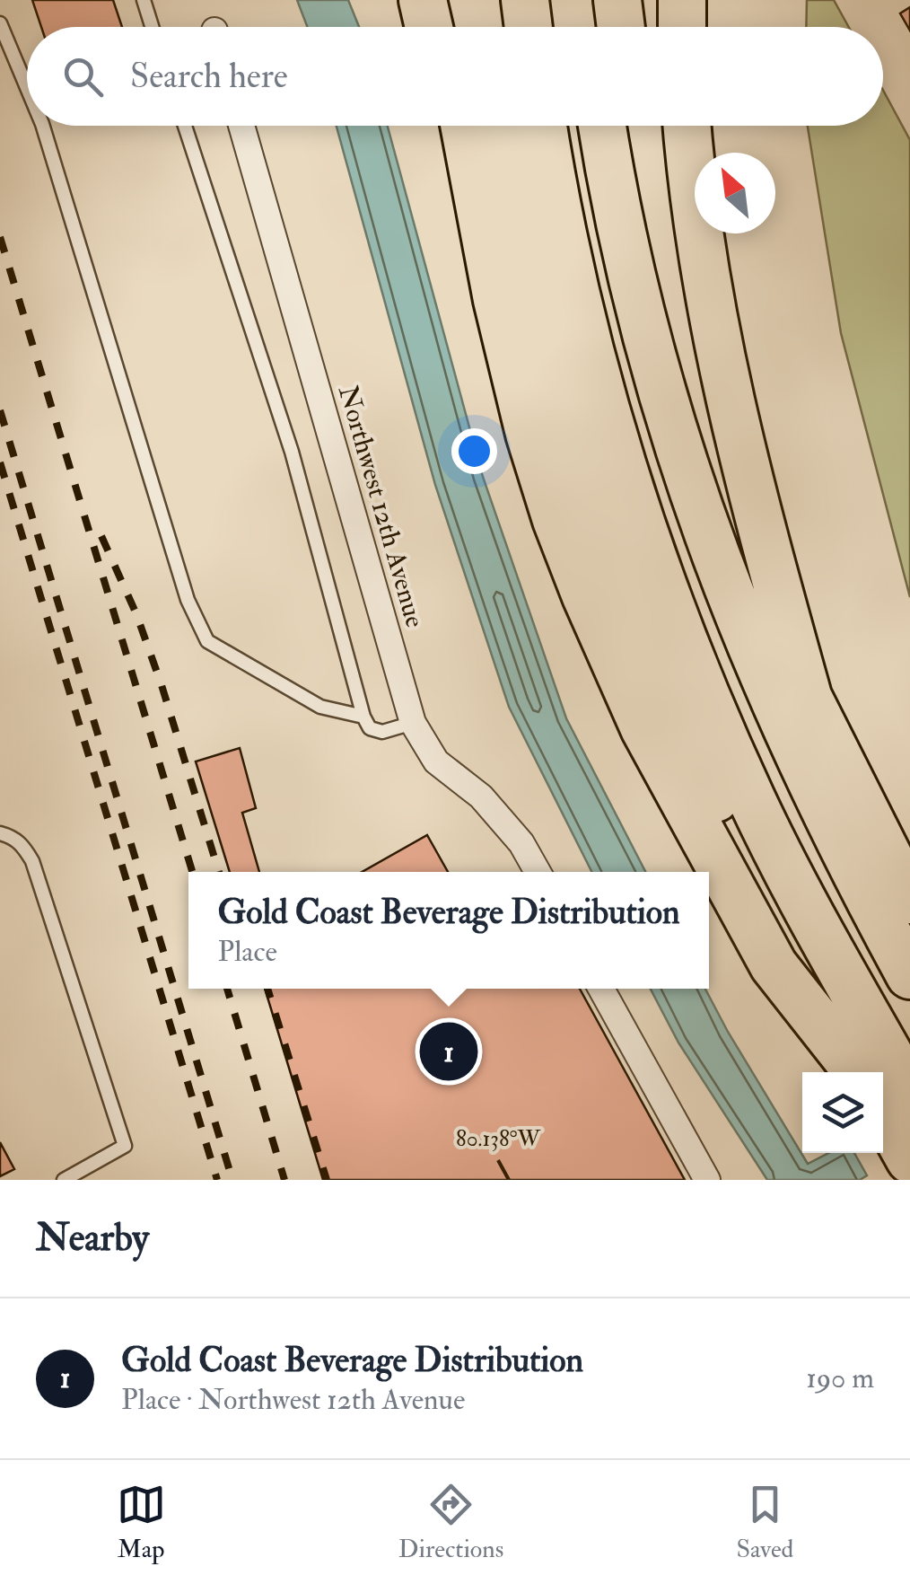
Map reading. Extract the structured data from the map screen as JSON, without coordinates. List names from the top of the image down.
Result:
{
  "streets": {
    "street": ["Northwest 12th Avenue"]
  },
  "north": "top left",
  "page": {
    "search": "Search here",
    "popup": ["Gold Coast Beverage Distribution", "Place"],
    "pins": "1",
    "heading": "Nearby",
    "list": [
      {
        "mark": "1",
        "name": "Gold Coast Beverage Distribution",
        "note": "Place · Northwest 12th Avenue",
        "value": "190 m"
      }
    ],
    "nav": ["Map", "Directions", "Saved"]
  },
  "coordinates": ["80.138°W"]
}
